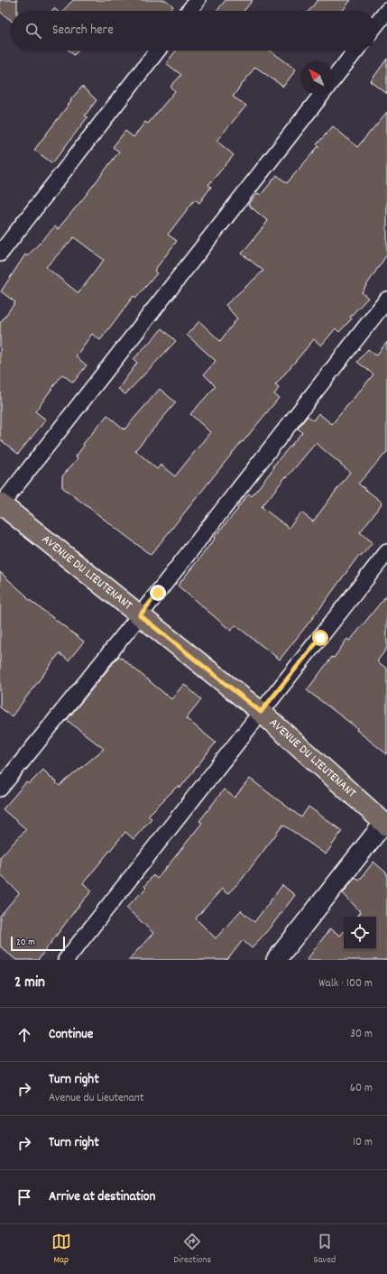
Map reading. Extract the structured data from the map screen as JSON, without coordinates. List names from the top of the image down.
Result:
{
  "streets": {
    "main road": ["AVENUE DU LIEUTENANT"]
  },
  "scale_bar": "20 m",
  "north": "top left",
  "page": {
    "search": "Search here",
    "scale": "20 m",
    "heading": ["2 min", "Walk · 100 m"],
    "list": [
      ["Continue", "30 m"],
      ["Turn right", "Avenue du Lieutenant", "60 m"],
      ["Turn right", "10 m"],
      "Arrive at destination"
    ],
    "nav": ["Map", "Directions", "Saved"]
  }
}
